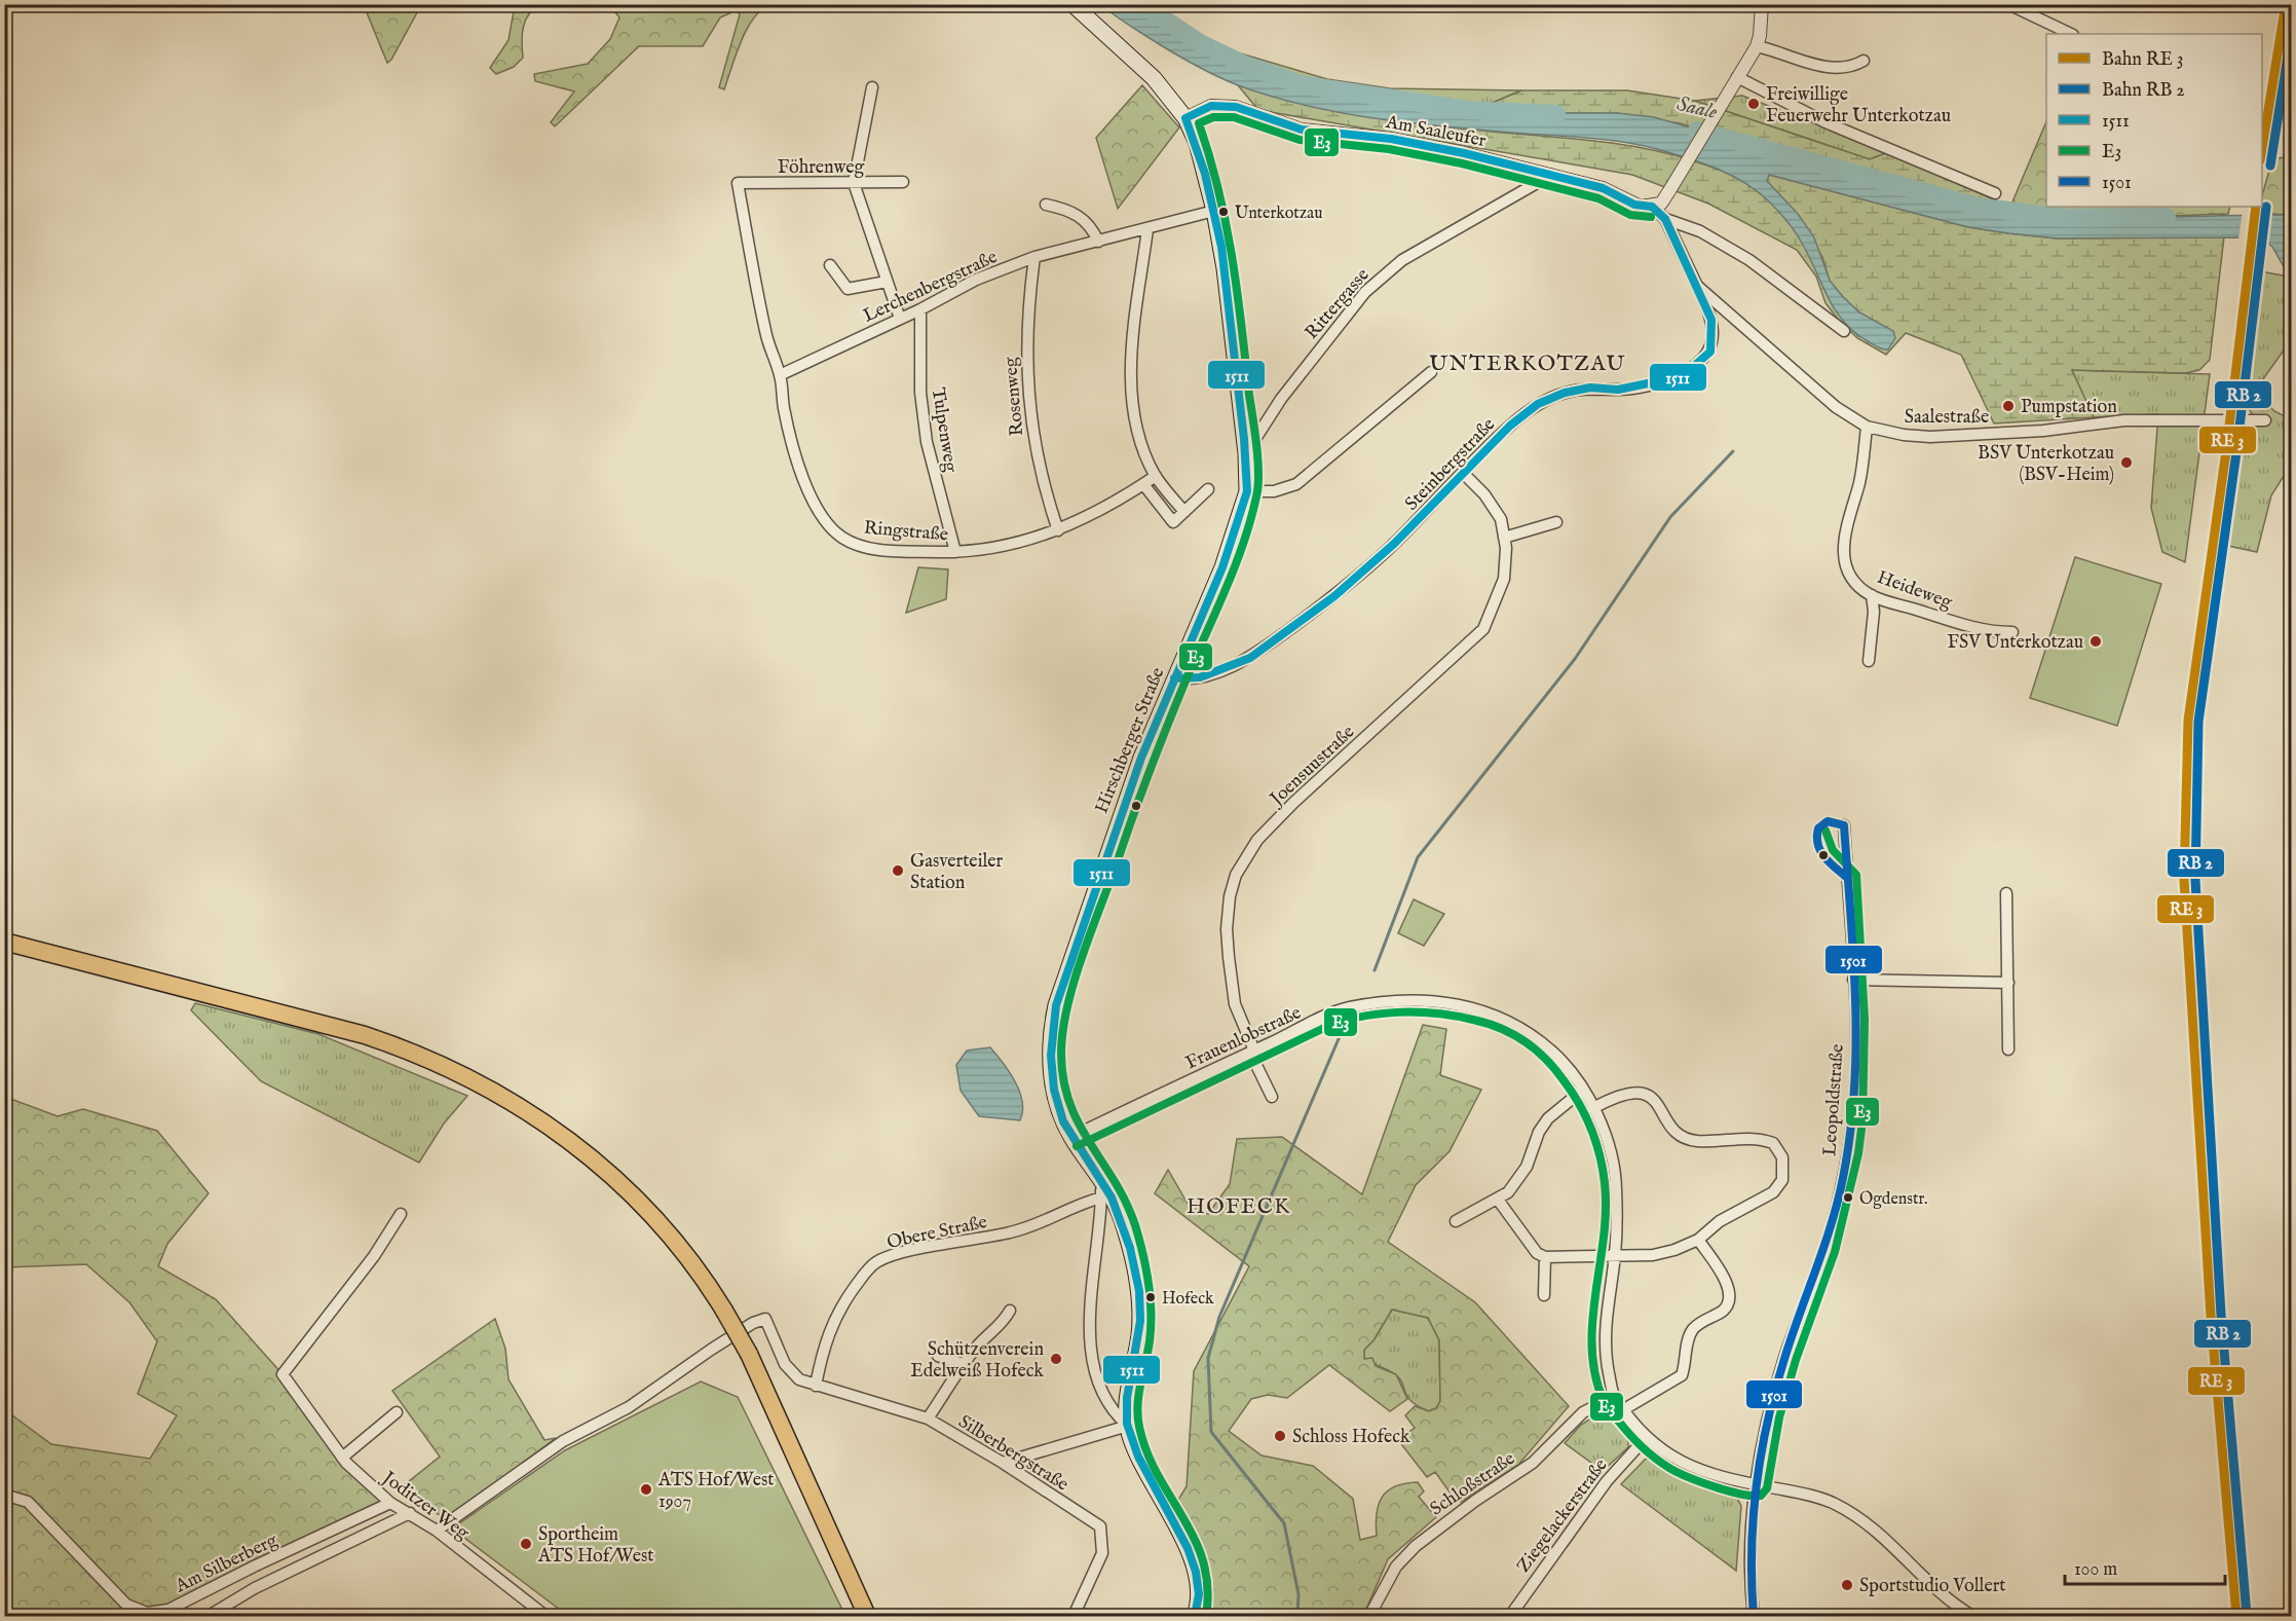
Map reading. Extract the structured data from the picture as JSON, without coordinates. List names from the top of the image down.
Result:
{
  "streets": {
    "main road": ["Hirschberger Straße"],
    "street": [
      "Am Saaleufer",
      "Föhrenweg",
      "Lerchenbergstraße",
      "Rittergasse",
      "Rosenweg",
      "Saalestraße",
      "Tulpenweg",
      "Steinbergstraße",
      "Ringstraße",
      "Heideweg",
      "Joensuustraße",
      "Frauenlobstraße",
      "Leopoldstraße",
      "Obere Straße",
      "Silberbergstraße",
      "Schloßstraße",
      "Joditzer Weg",
      "Ziegelackerstraße",
      "Am Silberberg"
    ]
  },
  "crossings": [
    ["Am Saaleufer", "Rittergasse"],
    ["Am Saaleufer", "Saalestraße"],
    ["Am Saaleufer", "Hirschberger Straße"],
    ["Föhrenweg", "Ringstraße"],
    ["Lerchenbergstraße", "Rosenweg"],
    ["Lerchenbergstraße", "Tulpenweg"],
    ["Lerchenbergstraße", "Ringstraße"],
    ["Lerchenbergstraße", "Hirschberger Straße"],
    ["Rittergasse", "Hirschberger Straße"],
    ["Rosenweg", "Ringstraße"],
    ["Saalestraße", "Steinbergstraße"],
    ["Saalestraße", "Heideweg"],
    ["Tulpenweg", "Ringstraße"],
    ["Steinbergstraße", "Hirschberger Straße"],
    ["Steinbergstraße", "Joensuustraße"],
    ["Hirschberger Straße", "Frauenlobstraße"],
    ["Joensuustraße", "Frauenlobstraße"],
    ["Frauenlobstraße", "Schloßstraße"],
    ["Obere Straße", "Silberbergstraße"],
    ["Silberbergstraße", "Joditzer Weg"],
    ["Joditzer Weg", "Am Silberberg"]
  ],
  "districts": ["UNTERKOTZAU", "HOFECK"],
  "water": ["Saale"],
  "places": [
    "Freiwillige Feuerwehr Unterkotzau",
    "Unterkotzau",
    "Pumpstation",
    "BSV Unterkotzau (BSV-Heim)",
    "FSV Unterkotzau",
    "Gasverteiler Station",
    "Ogdenstr.",
    "Hofeck",
    "Schützenverein Edelweiß Hofeck",
    "Schloss Hofeck",
    "ATS Hof/West 1907",
    "Sportheim ATS Hof/West",
    "Sportstudio Vollert"
  ],
  "lines": ["transit line 1511", "transit line E3", "transit line 1501"],
  "legend": [
    "Bahn RE 3",
    "Bahn RB 2",
    "1511",
    "E3",
    "1501"
  ],
  "scale_bar": "100 m"
}
